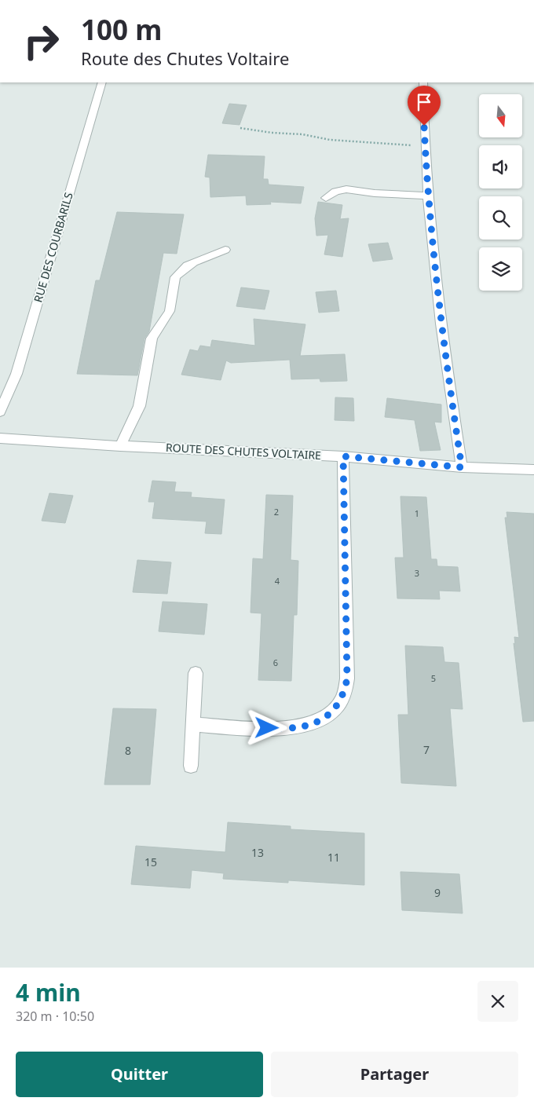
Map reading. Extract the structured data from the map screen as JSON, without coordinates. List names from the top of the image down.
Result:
{
  "streets": {
    "street": ["RUE DES COURBARILS", "ROUTE DES CHUTES VOLTAIRE"]
  },
  "house_numbers": [
    "2",
    "1",
    "3",
    "4",
    "6",
    "5",
    "7",
    "8",
    "13",
    "11",
    "15",
    "9"
  ],
  "north": "bottom",
  "page": {
    "turn": ["100 m", "Route des Chutes Voltaire"],
    "heading": ["4 min", "320 m · 10:50"],
    "buttons": ["Quitter", "Partager"]
  }
}
